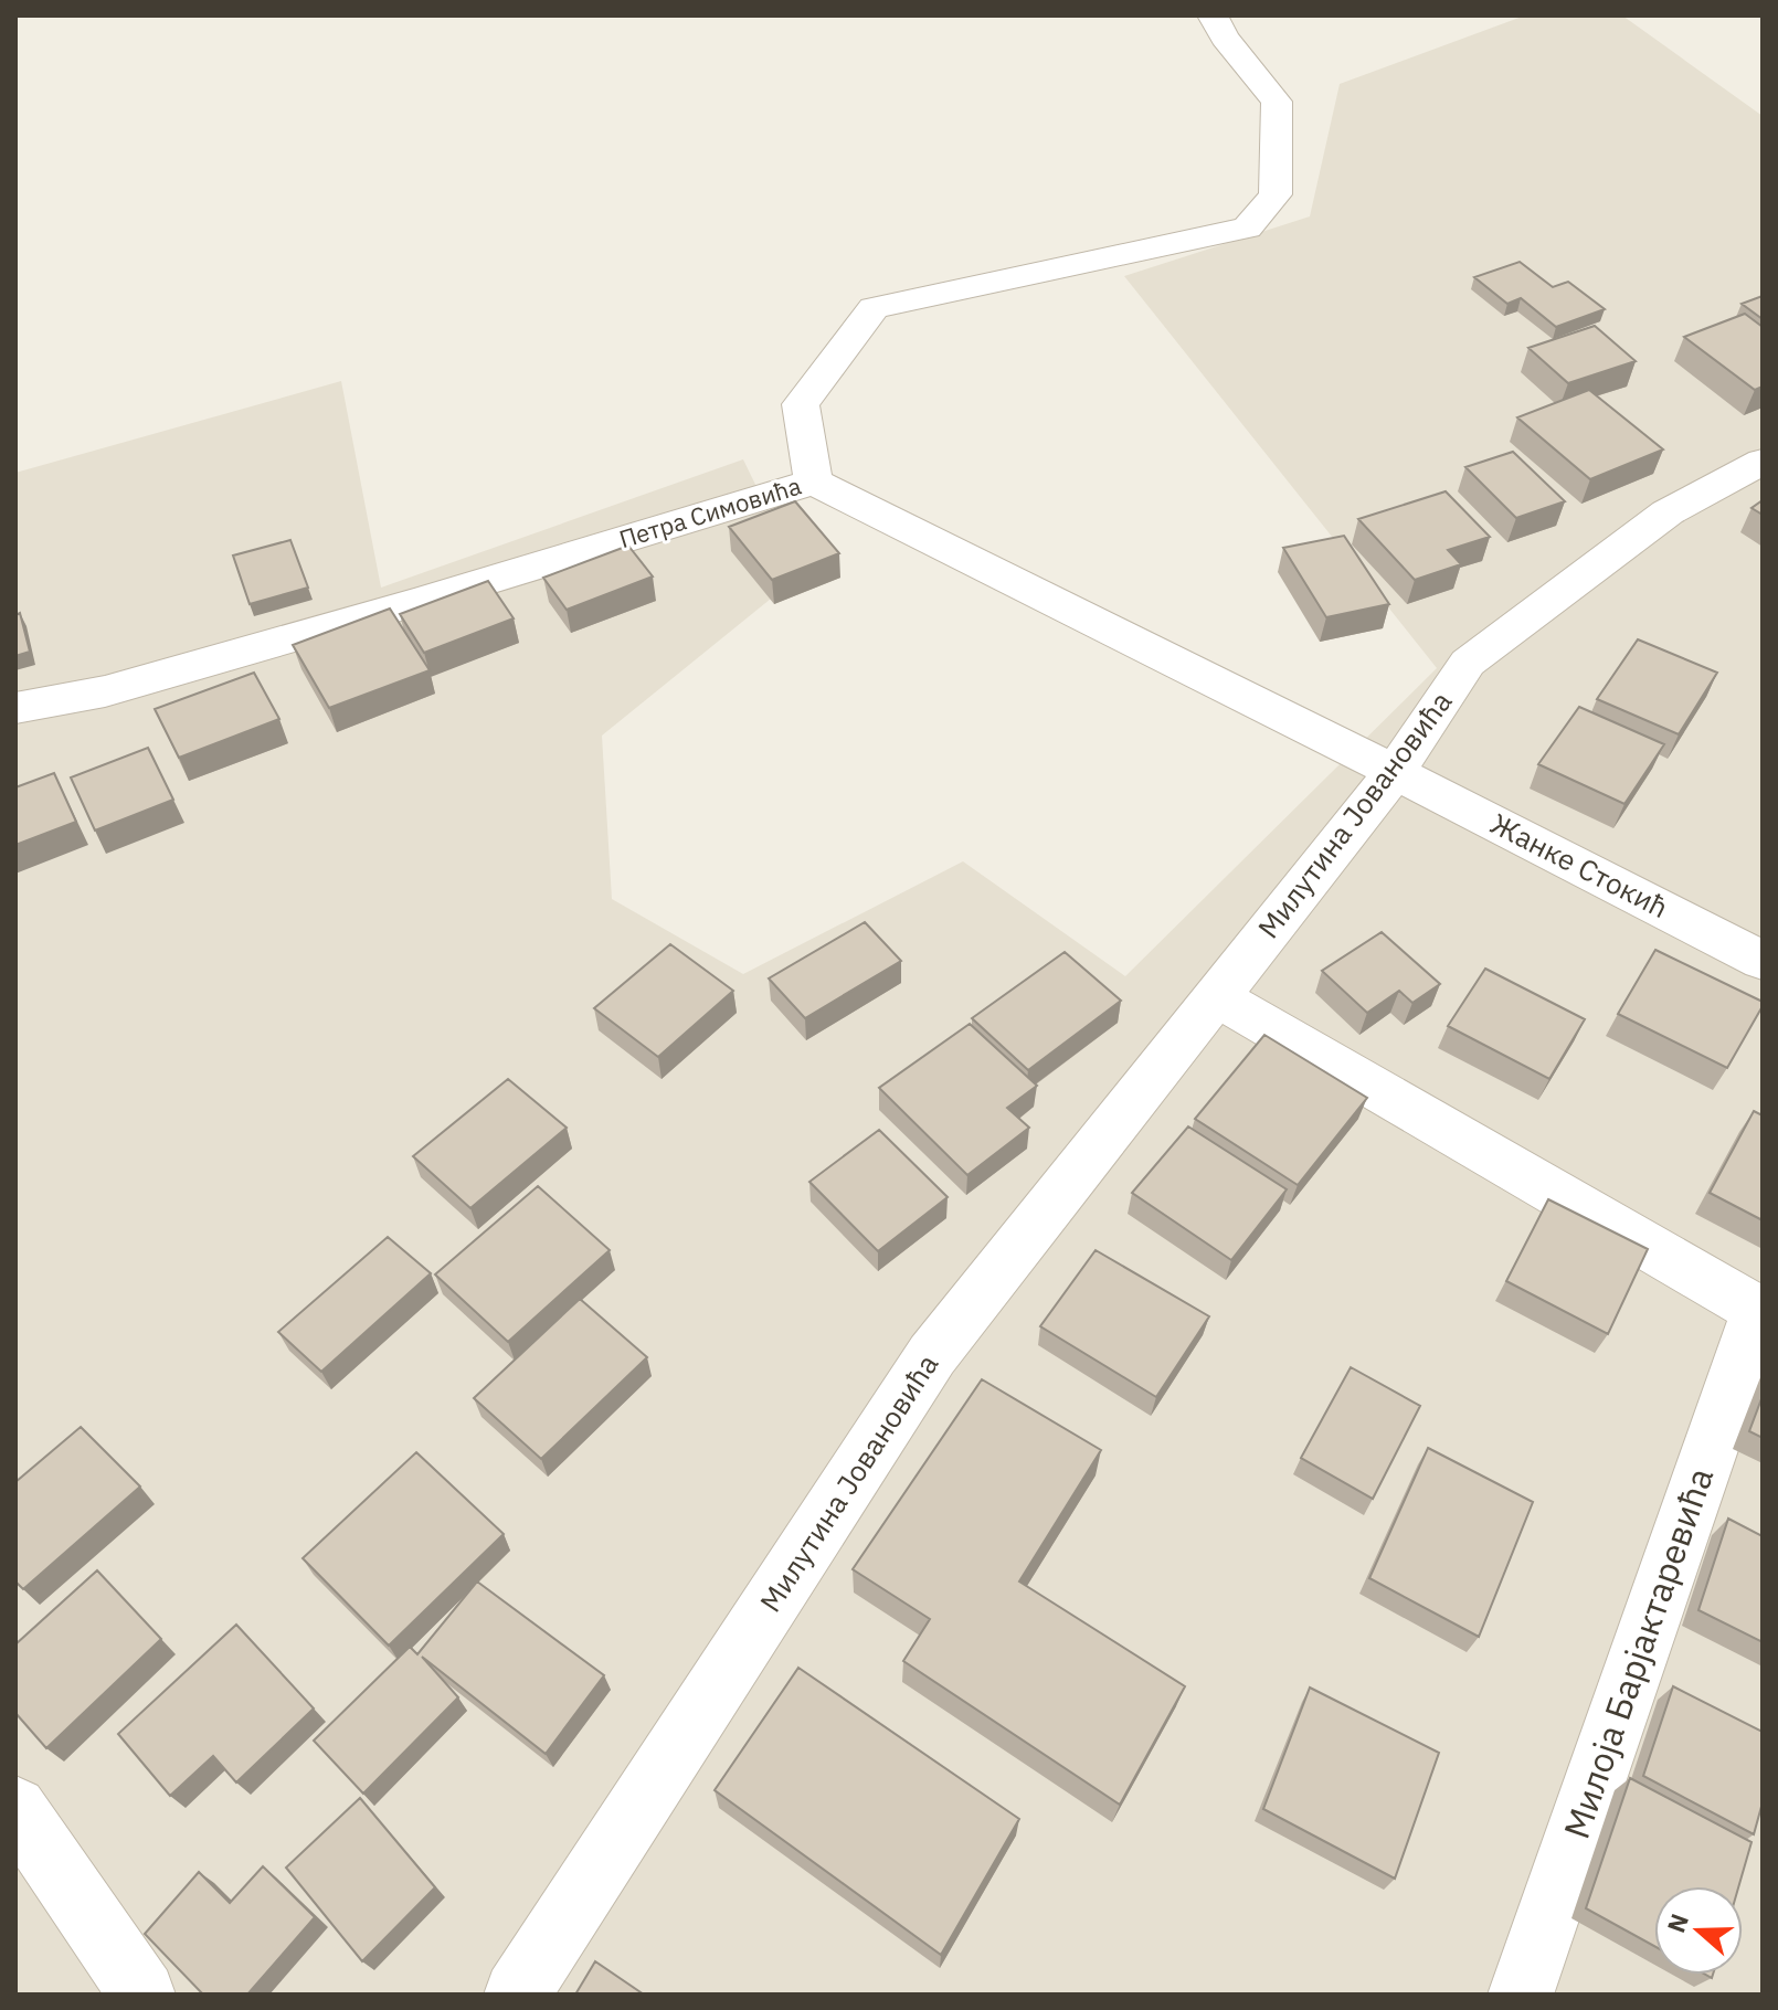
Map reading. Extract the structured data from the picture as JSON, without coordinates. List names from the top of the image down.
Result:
{
  "streets": {
    "street": [
      "Петра Симовића",
      "Милутина Јовановића",
      "Жанке Стокић",
      "Милоја Барјактаревића"
    ]
  },
  "crossings": [
    ["Петра Симовића", "Жанке Стокић"],
    ["Милутина Јовановића", "Жанке Стокић"]
  ],
  "north": "left"
}
